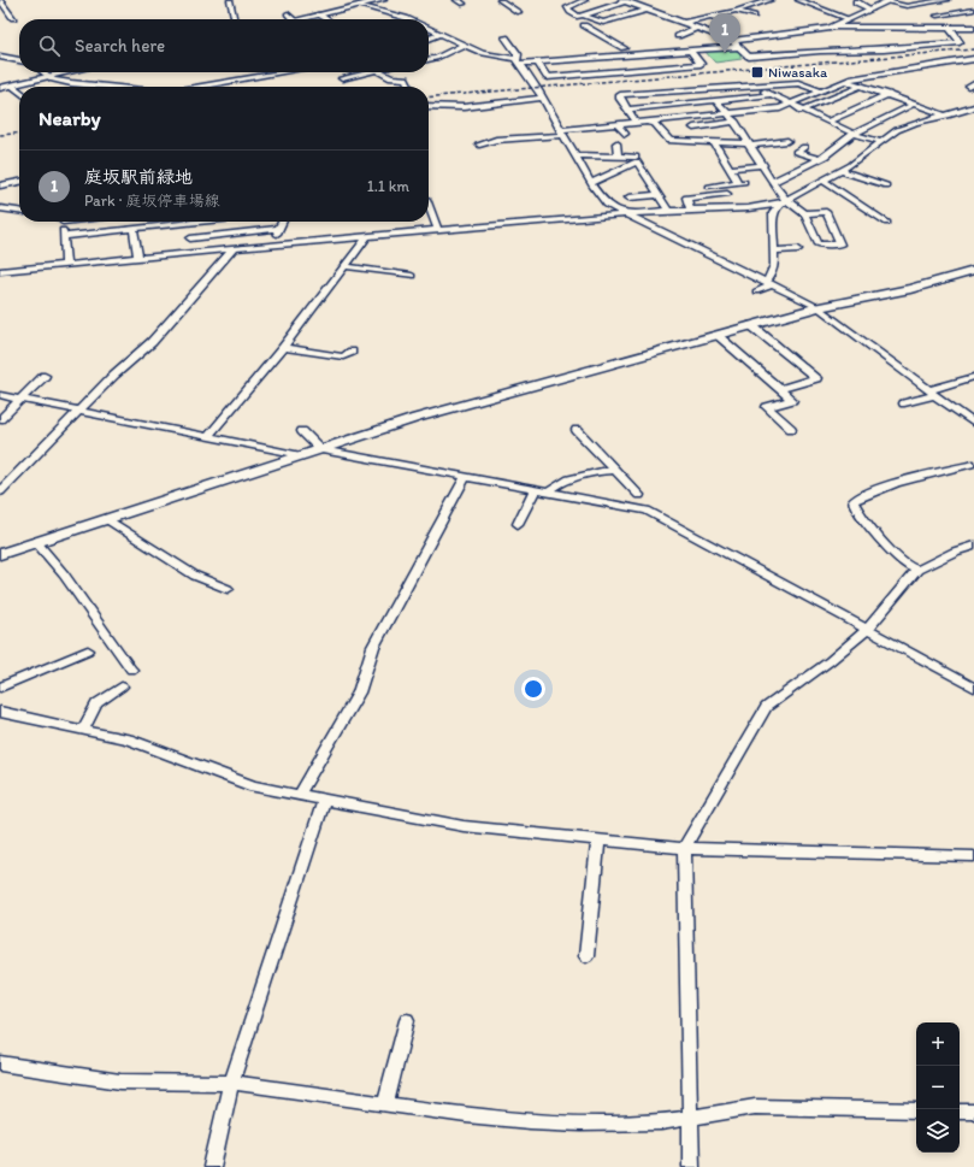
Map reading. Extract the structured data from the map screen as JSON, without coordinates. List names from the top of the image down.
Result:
{
  "places": {
    "transit": ["Niwasaka"]
  },
  "page": {
    "pins": "1",
    "search": "Search here",
    "heading": "Nearby",
    "list": [
      {
        "mark": "1",
        "name": "庭坂駅前緑地",
        "note": "Park · 庭坂停車場線",
        "value": "1.1 km"
      }
    ],
    "map_buttons": ["+", "−"]
  }
}
